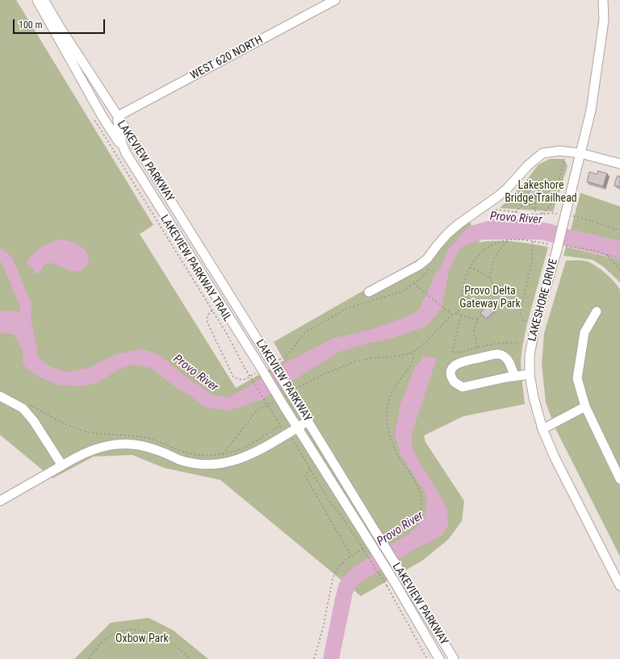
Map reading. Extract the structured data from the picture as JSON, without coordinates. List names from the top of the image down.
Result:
{
  "streets": {
    "street": ["WEST 620 NORTH", "LAKEVIEW PARKWAY", "LAKESHORE DRIVE"],
    "path": ["LAKEVIEW PARKWAY TRAIL"]
  },
  "crossings": [
    ["WEST 620 NORTH", "LAKEVIEW PARKWAY"]
  ],
  "water": ["Provo River"],
  "parks": ["Lakeshore Bridge Trailhead", "Provo Delta Gateway Park", "Oxbow Park"],
  "scale_bar": "100 m"
}
